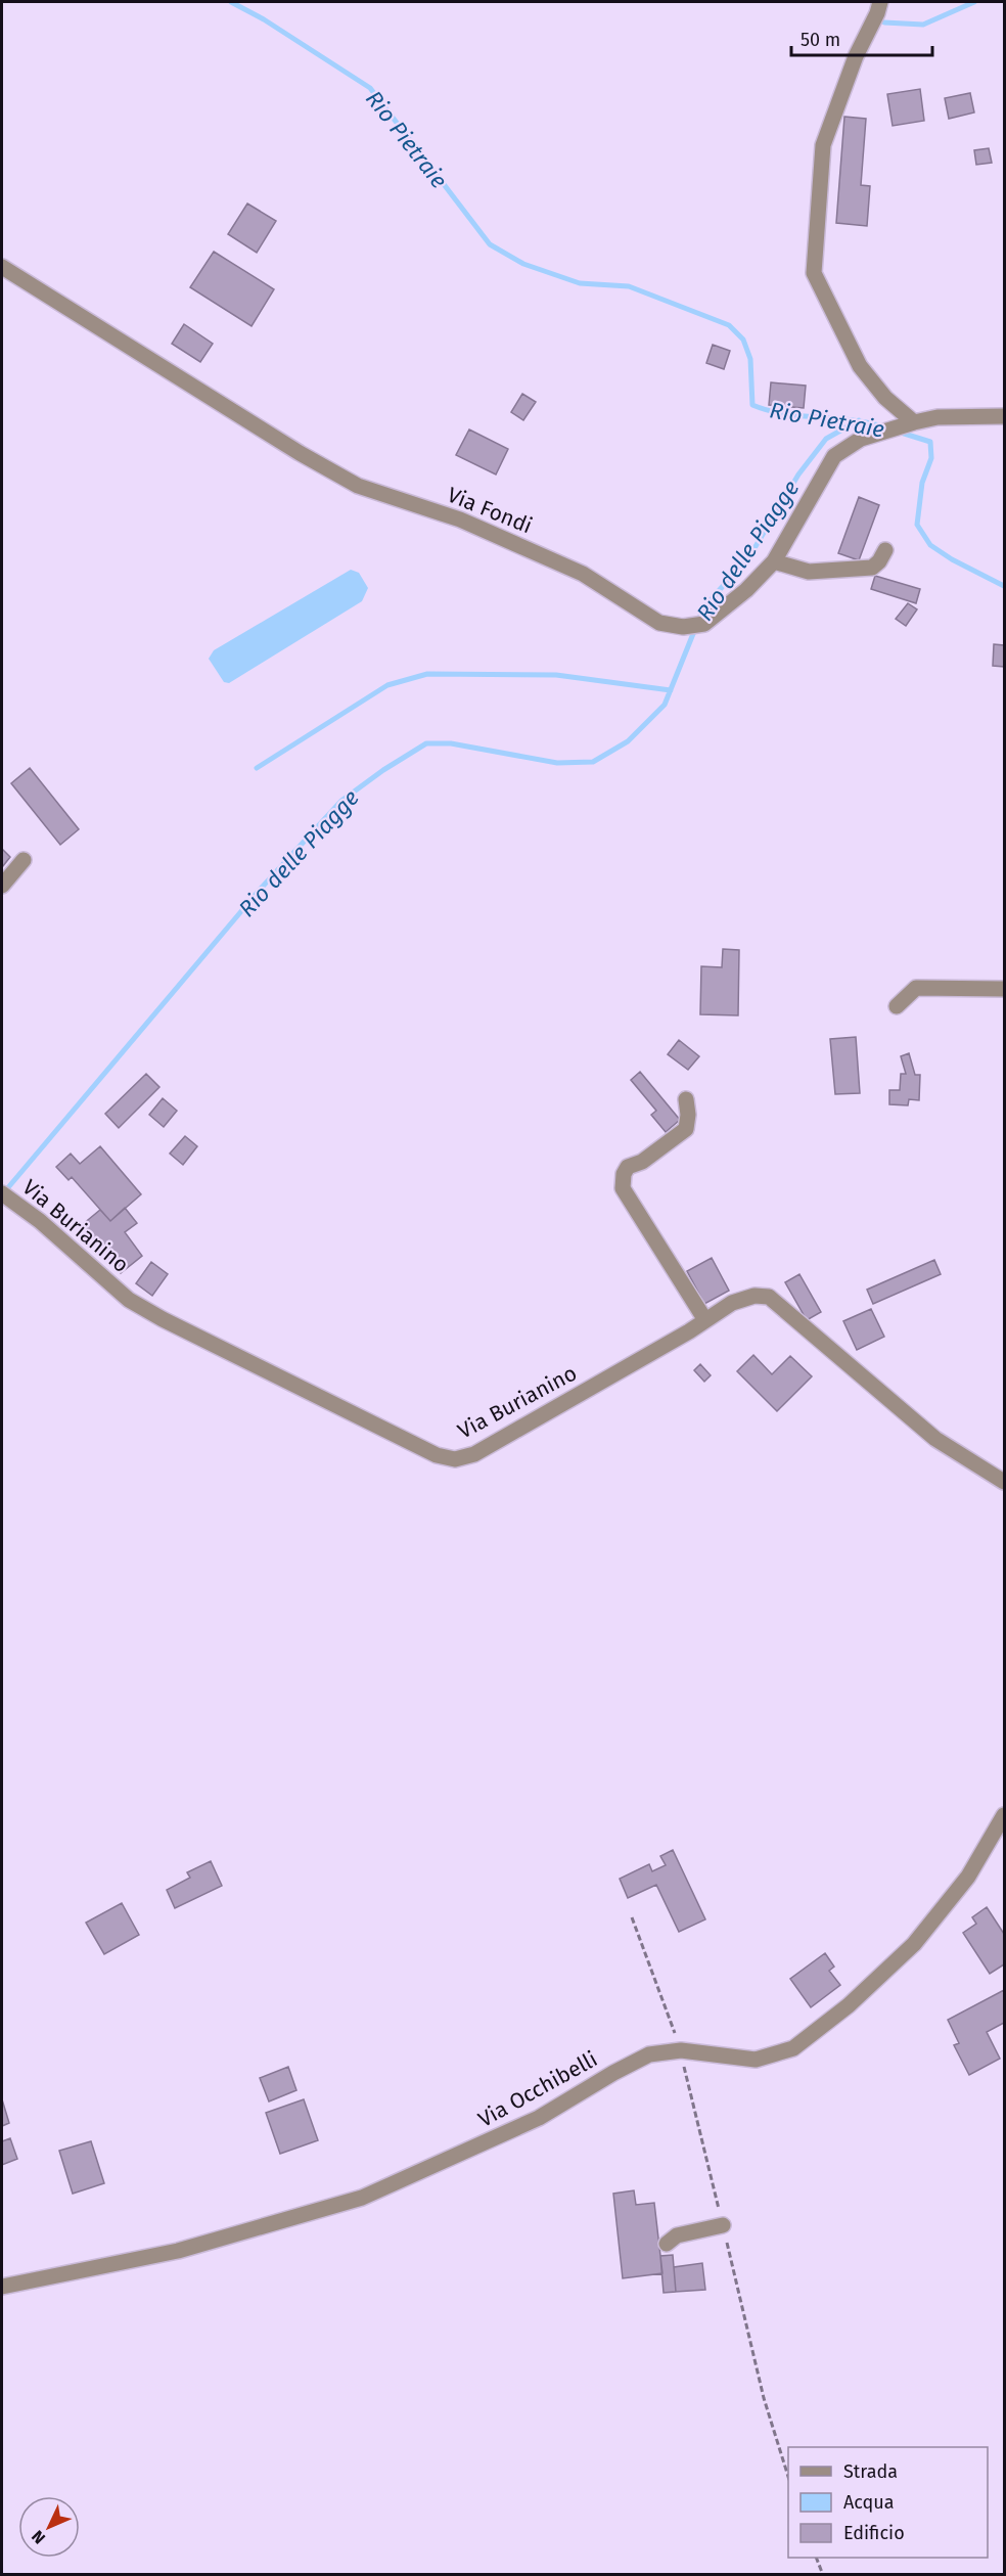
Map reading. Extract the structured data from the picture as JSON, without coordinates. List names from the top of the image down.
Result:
{
  "streets": {
    "street": ["Via Fondi", "Via Burianino", "Via Occhibelli"]
  },
  "water": ["Rio Pietraie", "Rio delle Piagge"],
  "legend": ["Strada", "Acqua", "Edificio"],
  "scale_bar": "50 m",
  "north": "bottom left"
}
